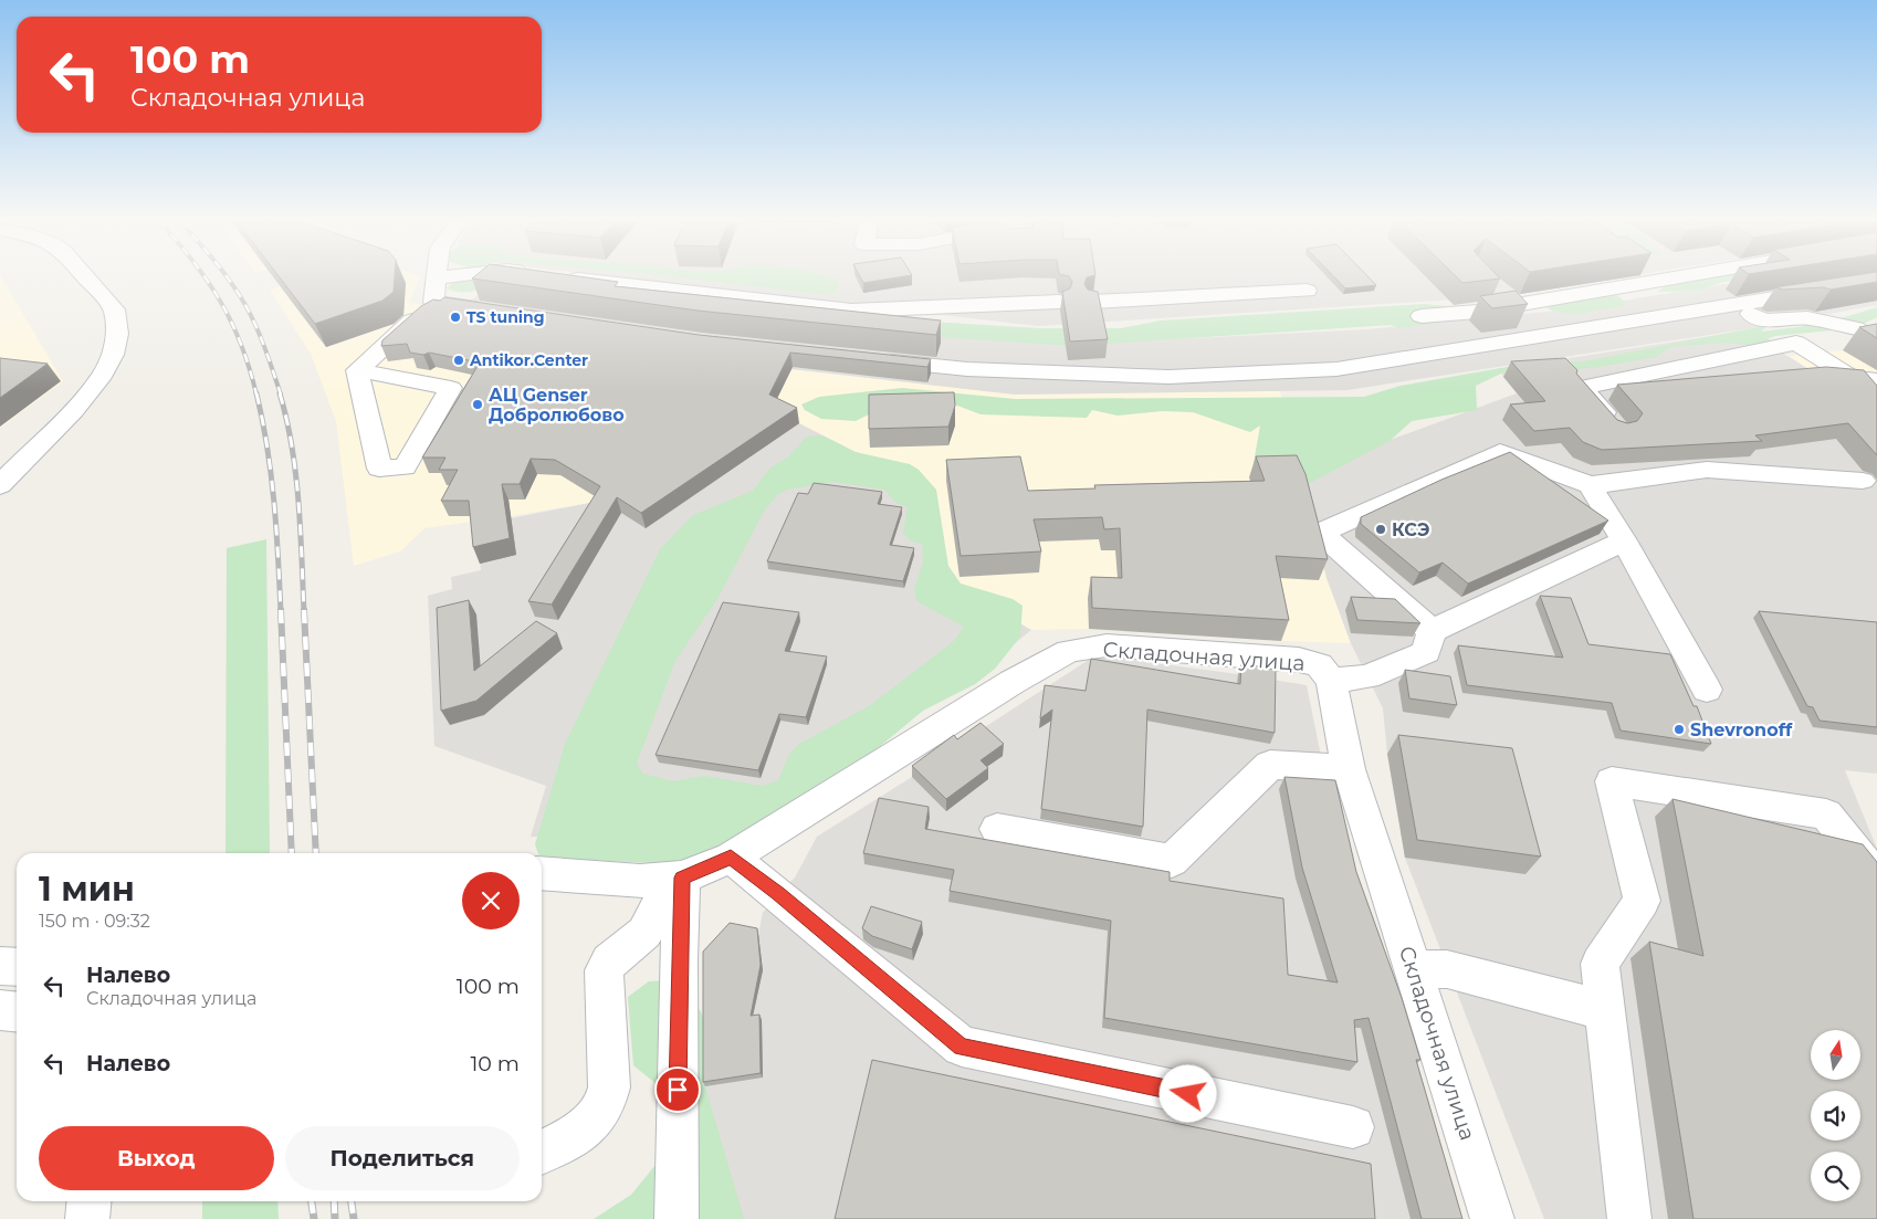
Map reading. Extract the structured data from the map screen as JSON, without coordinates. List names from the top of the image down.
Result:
{
  "streets": {
    "street": ["Складочная улица"]
  },
  "places": [
    "TS tuning",
    "Antikor.Center",
    "АЦ Genser Добролюбово",
    "КСЭ",
    "Shevronoff"
  ],
  "north": "top",
  "page": {
    "turn": ["100 m", "Складочная улица"],
    "heading": ["1 мин", "150 m · 09:32"],
    "list": [
      {
        "name": "Налево",
        "note": "Складочная улица",
        "value": "100 m"
      },
      {
        "name": "Налево",
        "value": "10 m"
      }
    ],
    "buttons": ["Выход", "Поделиться"]
  }
}
